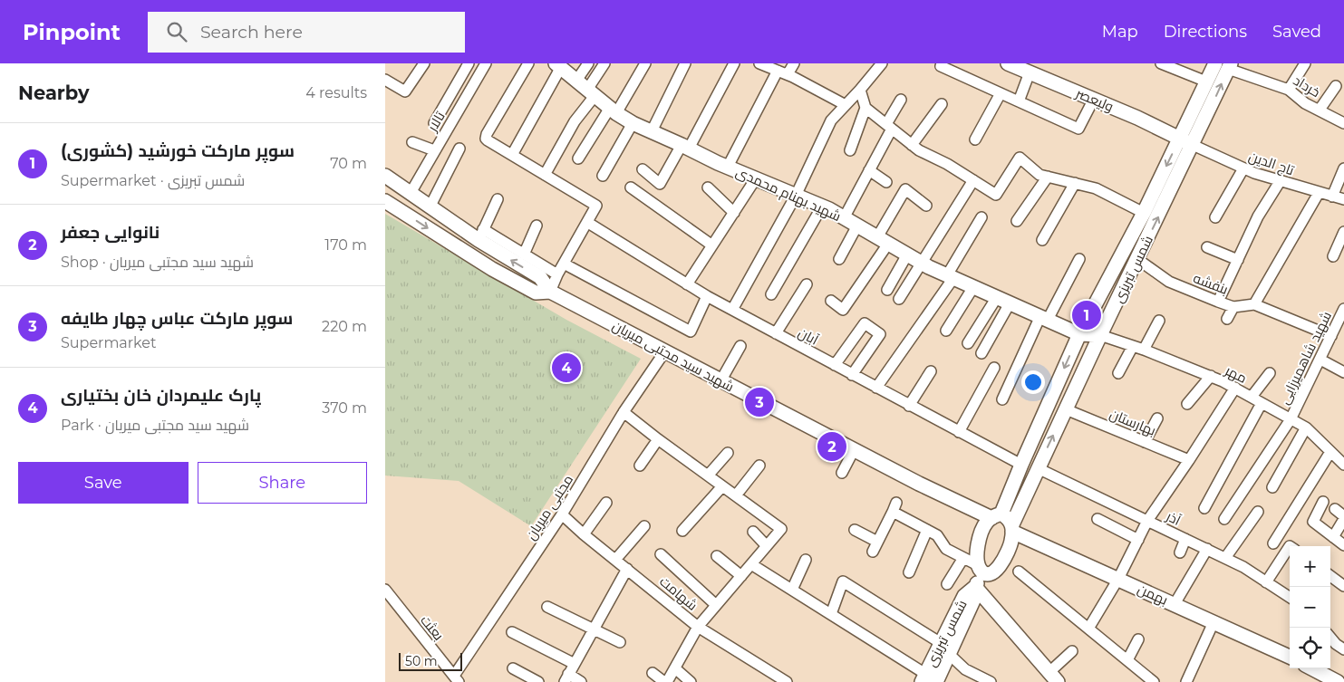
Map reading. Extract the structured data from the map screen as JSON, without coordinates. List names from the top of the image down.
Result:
{
  "streets": {
    "street": [
      "خرداد",
      "ولیعصر",
      "تالار",
      "تاج الدین",
      "شهید بهنام محمدی",
      "شمس تبریزی",
      "بنفشه",
      "آبان",
      "شهید سید مجتبی میریان",
      "شهید شاهمیرزایی",
      "مهر",
      "بهارستان",
      "مجتبی میریان",
      "آذر",
      "شهامت",
      "بهمن",
      "بعثت"
    ]
  },
  "crossings": [
    ["خرداد", "شمس تبریزی"],
    ["ولیعصر", "تاج الدین"],
    ["ولیعصر", "شمس تبریزی"],
    ["تالار", "شهید سید مجتبی میریان"],
    ["تاج الدین", "شمس تبریزی"],
    ["شهید بهنام محمدی", "شمس تبریزی"],
    ["شمس تبریزی", "بنفشه"],
    ["شمس تبریزی", "آبان"],
    ["شمس تبریزی", "شهید سید مجتبی میریان"],
    ["شمس تبریزی", "مهر"],
    ["شمس تبریزی", "بهارستان"],
    ["شمس تبریزی", "آذر"],
    ["شمس تبریزی", "بهمن"],
    ["بنفشه", "شهید شاهمیرزایی"],
    ["شهید سید مجتبی میریان", "مجتبی میریان"],
    ["شهید سید مجتبی میریان", "بهمن"],
    ["شهید شاهمیرزایی", "مهر"],
    ["مجتبی میریان", "شهامت"],
    ["مجتبی میریان", "بعثت"]
  ],
  "scale_bar": "50 m",
  "page": {
    "header": "Pinpoint",
    "search": "Search here",
    "nav": ["Map", "Directions", "Saved"],
    "heading": ["Nearby", "4 results"],
    "list": [
      {
        "mark": "1",
        "name": "سوپر مارکت خورشید (کشوری)",
        "note": "Supermarket · شمس تبریزی",
        "value": "70 m"
      },
      {
        "mark": "2",
        "name": "نانوایی جعفر",
        "note": "Shop · شهید سید مجتبی میریان",
        "value": "170 m"
      },
      {
        "mark": "3",
        "name": "سوپر مارکت عباس چهار طایفه",
        "note": "Supermarket",
        "value": "220 m"
      },
      {
        "mark": "4",
        "name": "پارک علیمردان خان بختیاری",
        "note": "Park · شهید سید مجتبی میریان",
        "value": "370 m"
      }
    ],
    "pins": [
      "1",
      "4",
      "3",
      "2"
    ],
    "buttons": ["Save", "Share"],
    "map_buttons": ["+", "−"],
    "scale": "50 m"
  }
}
